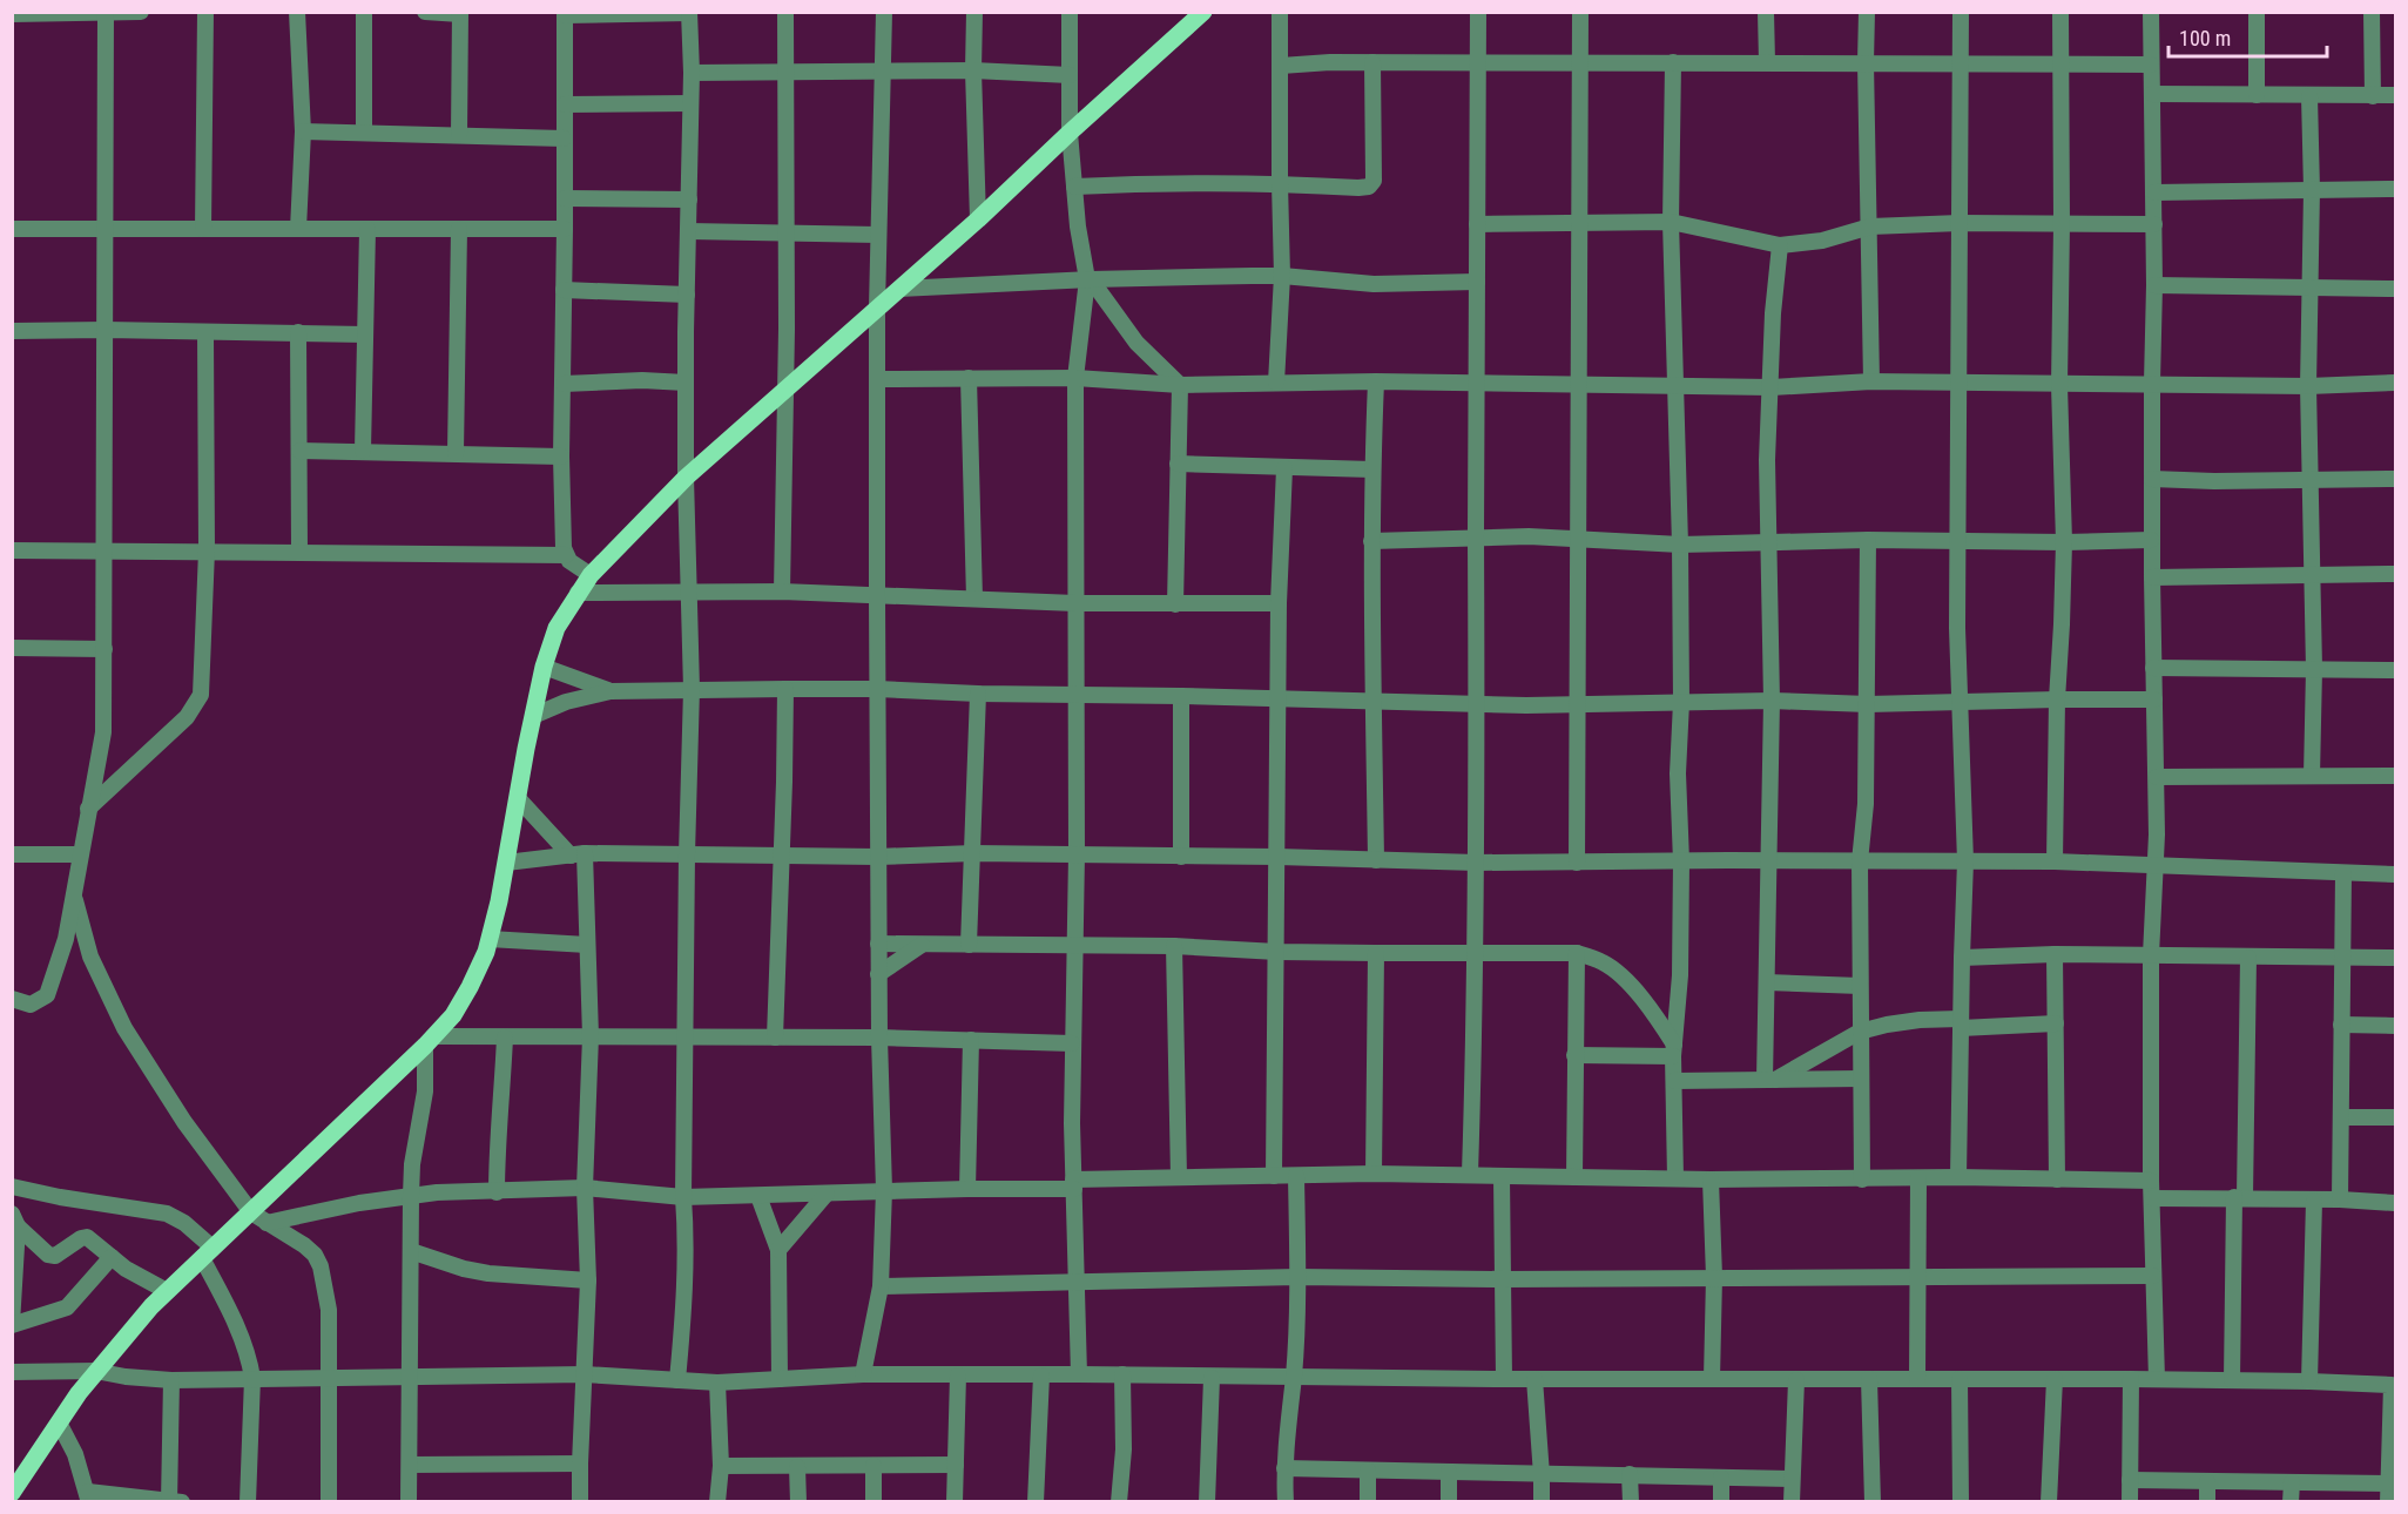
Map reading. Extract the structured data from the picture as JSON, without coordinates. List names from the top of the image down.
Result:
{
  "scale_bar": "100 m"
}
